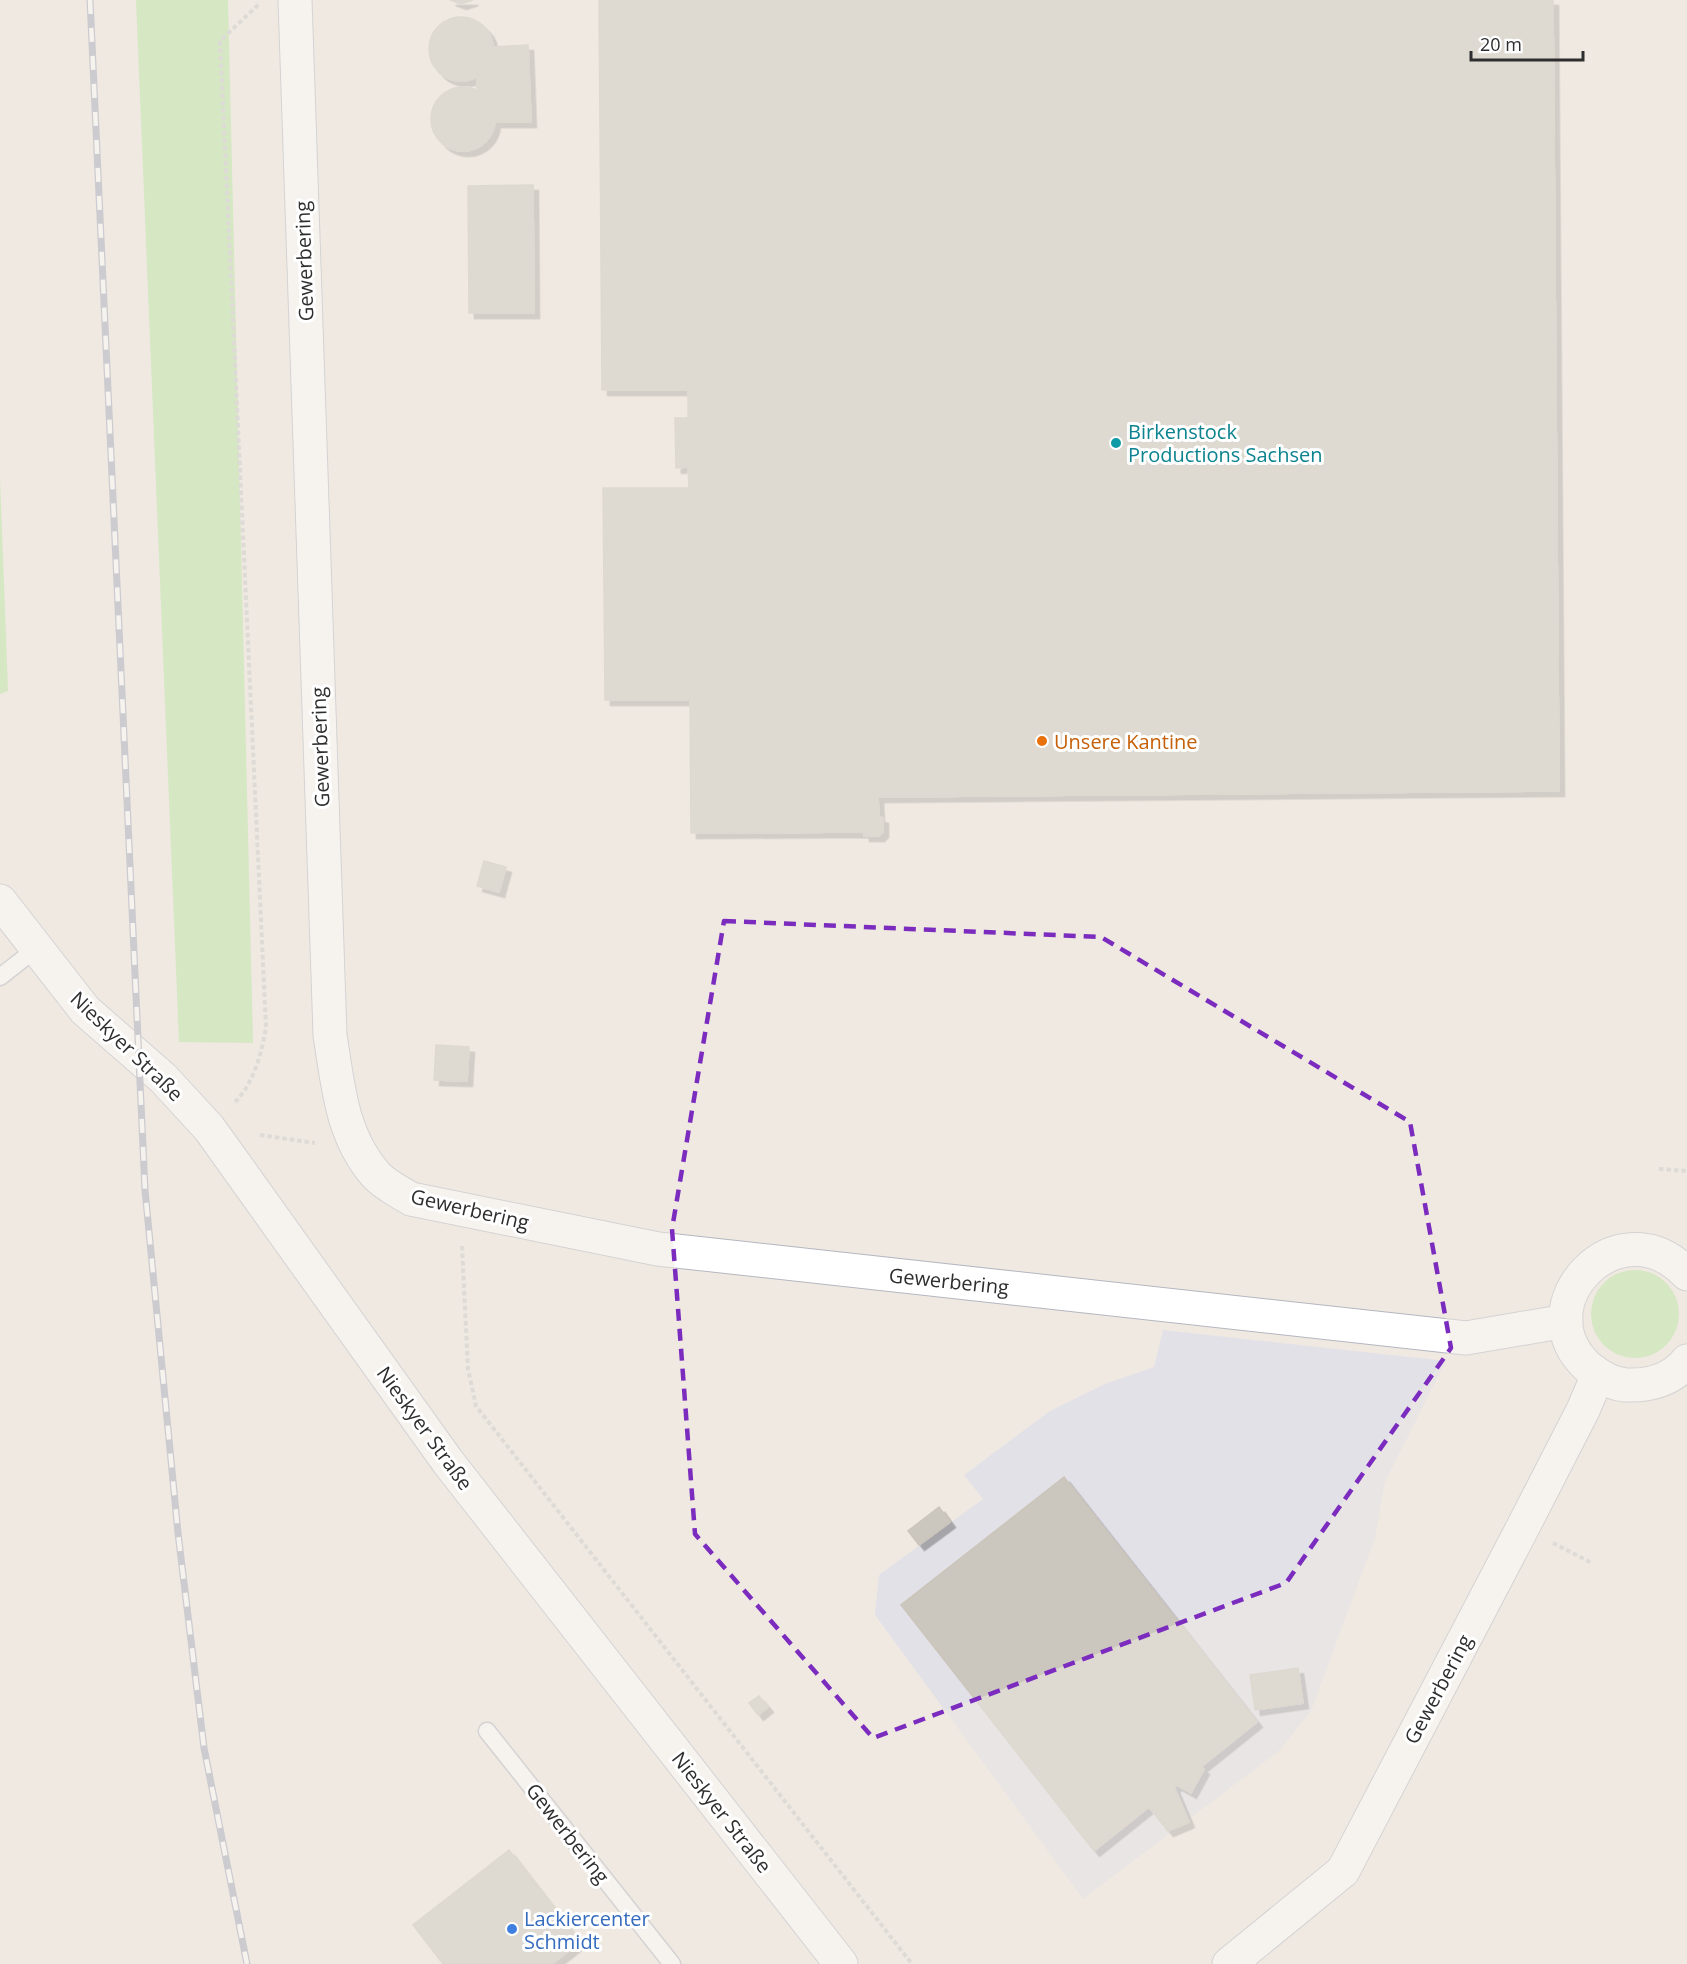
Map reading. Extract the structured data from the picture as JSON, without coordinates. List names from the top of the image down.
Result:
{
  "streets": {
    "street": ["Gewerbering", "Nieskyer Straße"]
  },
  "places": ["Birkenstock Productions Sachsen", "Unsere Kantine", "Lackiercenter Schmidt"],
  "scale_bar": "20 m"
}
